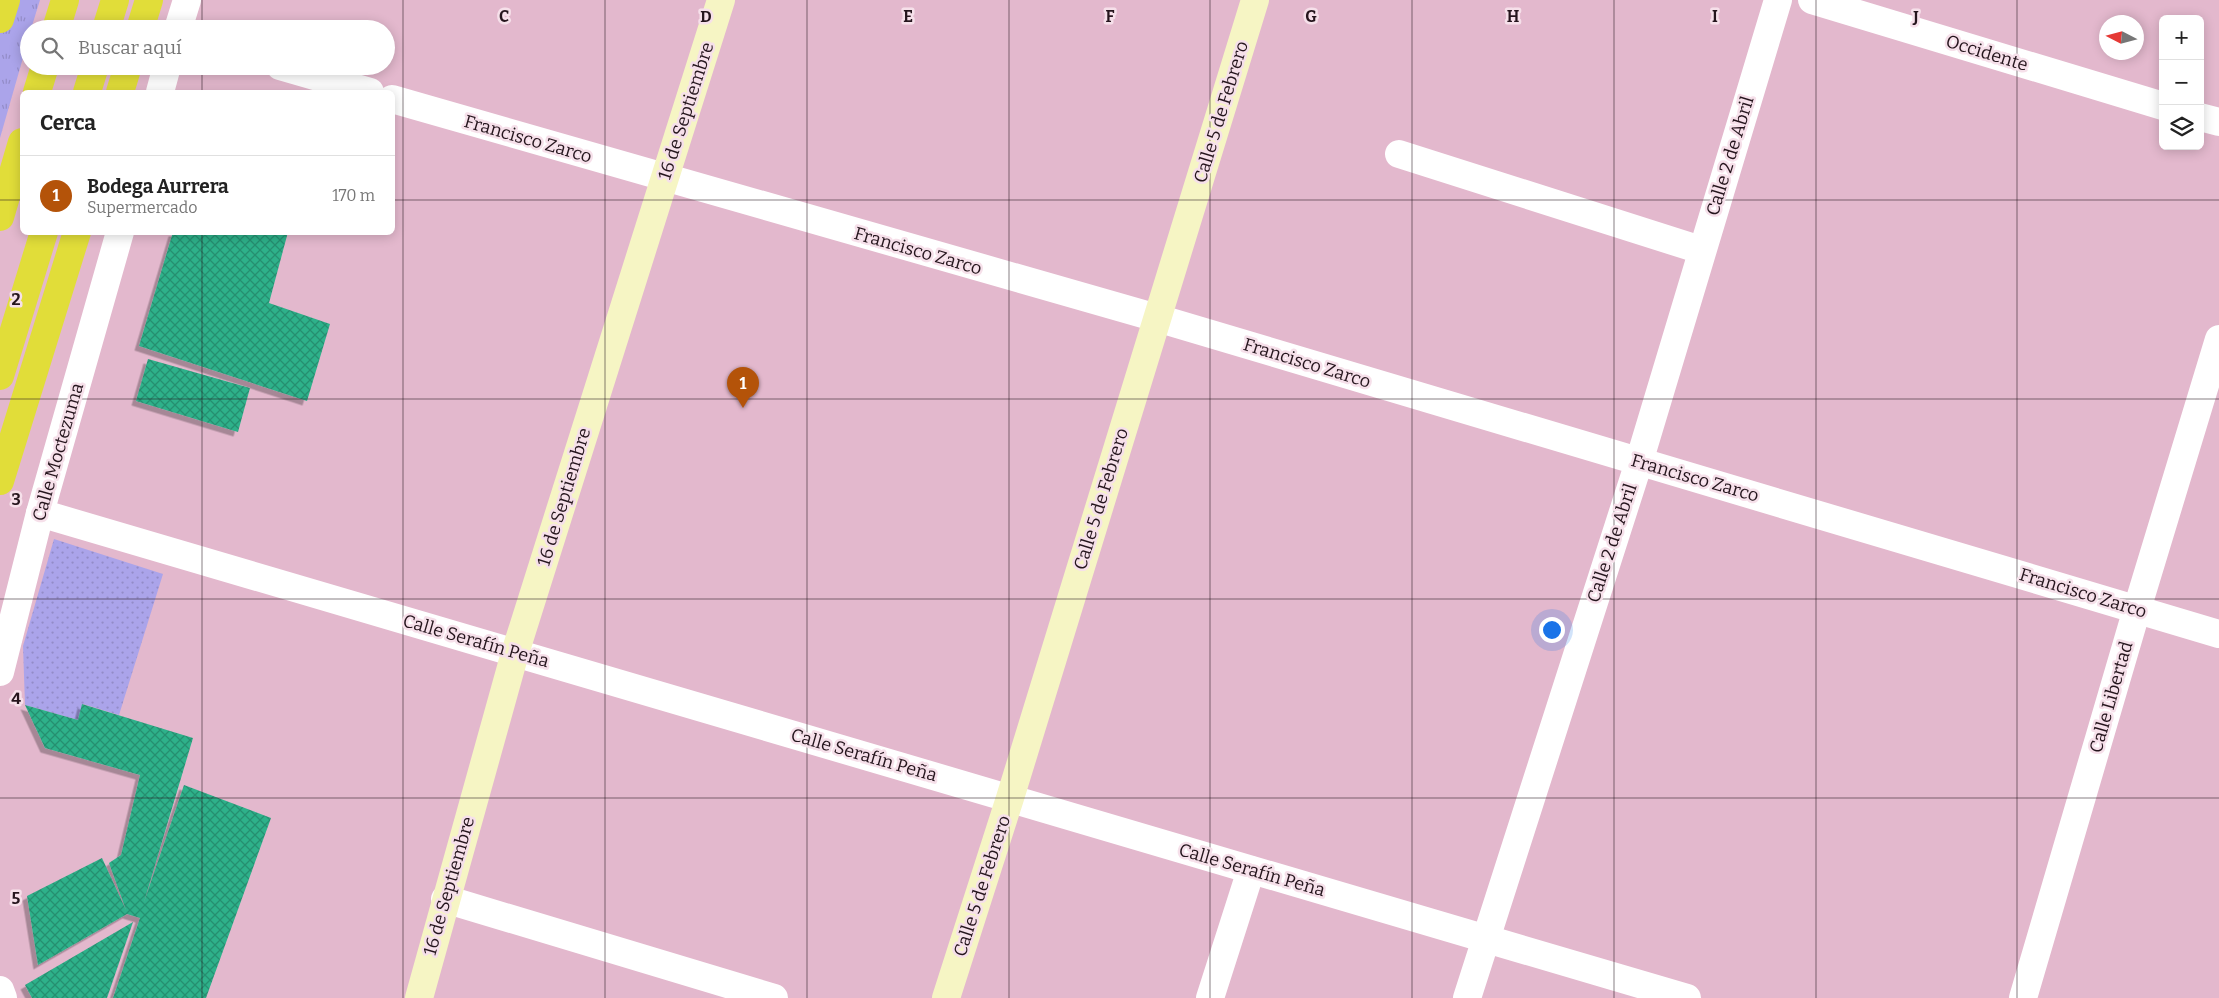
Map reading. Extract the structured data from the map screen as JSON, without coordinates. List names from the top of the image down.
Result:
{
  "streets": {
    "street": [
      "Occidente",
      "16 de Septiembre",
      "Calle 5 de Febrero",
      "Francisco Zarco",
      "Calle 2 de Abril",
      "Calle Moctezuma",
      "Calle Serafín Peña",
      "Calle Libertad"
    ]
  },
  "crossings": [
    ["16 de Septiembre", "Francisco Zarco"],
    ["16 de Septiembre", "Calle Serafín Peña"],
    ["Calle 5 de Febrero", "Francisco Zarco"],
    ["Calle 5 de Febrero", "Calle Serafín Peña"],
    ["Francisco Zarco", "Calle 2 de Abril"],
    ["Francisco Zarco", "Calle Libertad"],
    ["Calle 2 de Abril", "Calle Serafín Peña"],
    ["Calle Moctezuma", "Calle Serafín Peña"]
  ],
  "north": "left",
  "page": {
    "map_buttons": ["+", "−"],
    "search": "Buscar aquí",
    "heading": "Cerca",
    "list": [
      {
        "mark": "1",
        "name": "Bodega Aurrera",
        "note": "Supermercado",
        "value": "170 m"
      }
    ],
    "pins": "1"
  },
  "grid": {
    "columns": [
      "C",
      "D",
      "E",
      "F",
      "G",
      "H",
      "I",
      "J"
    ],
    "rows": [
      "2",
      "3",
      "4",
      "5"
    ]
  }
}
